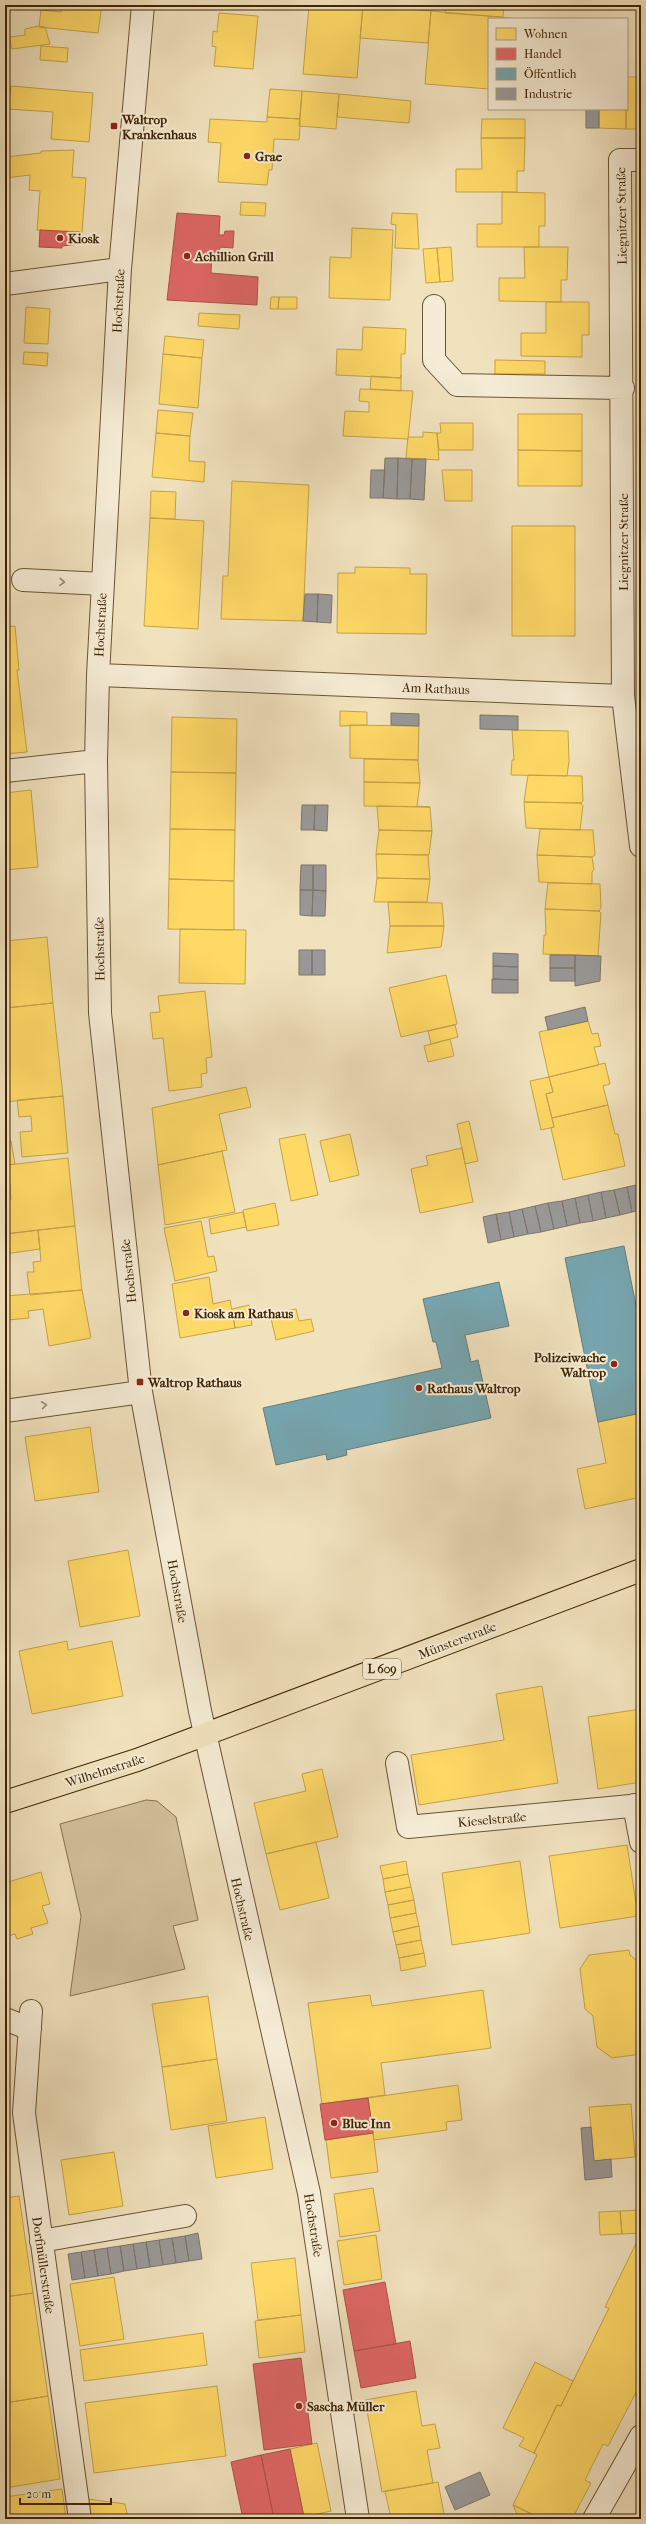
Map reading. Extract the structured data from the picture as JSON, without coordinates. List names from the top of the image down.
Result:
{
  "streets": {
    "main road": ["Münsterstraße", "L 609", "Wilhelmstraße"],
    "street": [
      "Liegnitzer Straße",
      "Hochstraße",
      "Am Rathaus",
      "Kieselstraße",
      "Dorfmüllerstraße"
    ]
  },
  "crossings": [
    ["Liegnitzer Straße", "Am Rathaus"],
    ["Hochstraße", "Am Rathaus"],
    ["Hochstraße", "Münsterstraße"],
    ["Hochstraße", "Wilhelmstraße"],
    ["Münsterstraße", "Wilhelmstraße"]
  ],
  "places": {
    "transit": ["Waltrop Krankenhaus", "Waltrop Rathaus"],
    "other": [
      "Grae",
      "Kiosk",
      "Achillion Grill",
      "Kiosk am Rathaus",
      "Polizeiwache Waltrop",
      "Rathaus Waltrop",
      "Blue Inn",
      "Sascha Müller"
    ]
  },
  "legend": [
    "Wohnen",
    "Handel",
    "Öffentlich",
    "Industrie"
  ],
  "scale_bar": "20 m"
}
